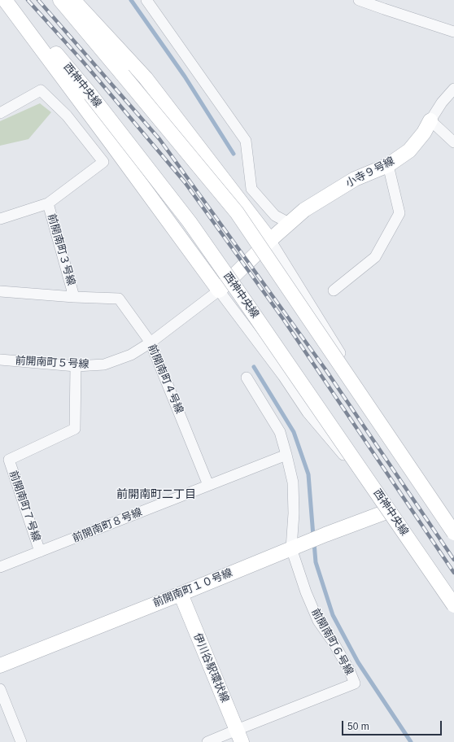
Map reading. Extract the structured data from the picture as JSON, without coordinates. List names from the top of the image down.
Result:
{
  "streets": {
    "street": [
      "西神中央線",
      "小寺９号線",
      "前開南町３号線",
      "前開南町５号線",
      "前開南町４号線",
      "前開南町７号線",
      "前開南町８号線",
      "前開南町１０号線",
      "前開南町６号線",
      "伊川谷駅環状線"
    ]
  },
  "crossings": [
    ["西神中央線", "小寺９号線"],
    ["西神中央線", "前開南町５号線"],
    ["西神中央線", "前開南町１０号線"],
    ["小寺９号線", "前開南町５号線"],
    ["前開南町３号線", "前開南町４号線"],
    ["前開南町５号線", "前開南町４号線"],
    ["前開南町５号線", "前開南町７号線"],
    ["前開南町４号線", "前開南町８号線"],
    ["前開南町７号線", "前開南町８号線"],
    ["前開南町８号線", "前開南町６号線"],
    ["前開南町１０号線", "前開南町６号線"],
    ["前開南町１０号線", "伊川谷駅環状線"],
    ["前開南町６号線", "伊川谷駅環状線"]
  ],
  "districts": ["前開南町二丁目"],
  "scale_bar": "50 m"
}
